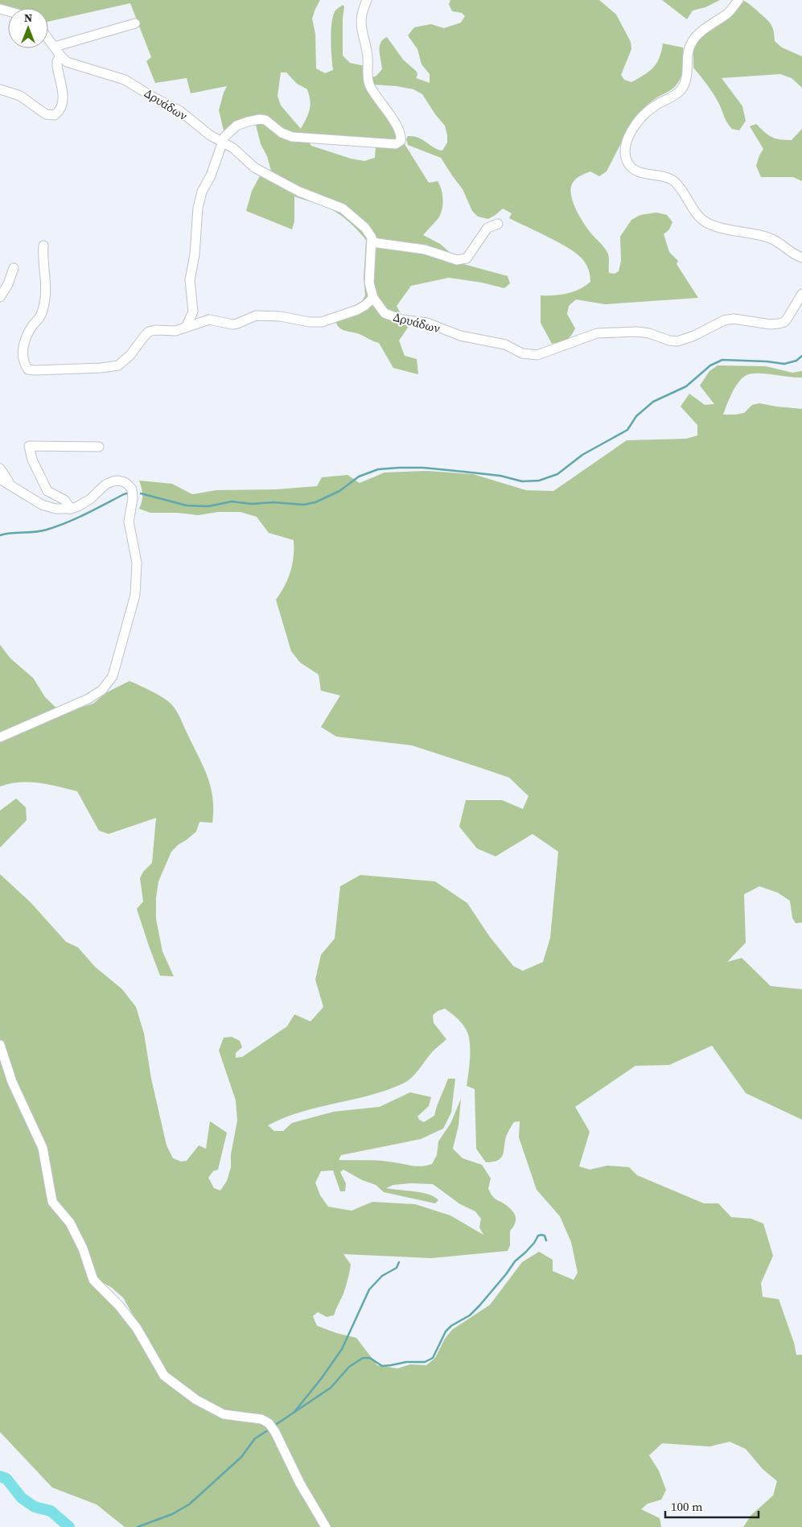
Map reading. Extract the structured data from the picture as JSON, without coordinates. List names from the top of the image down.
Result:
{
  "streets": {
    "street": ["Δρυάδων"]
  },
  "scale_bar": "100 m",
  "north": "top"
}
